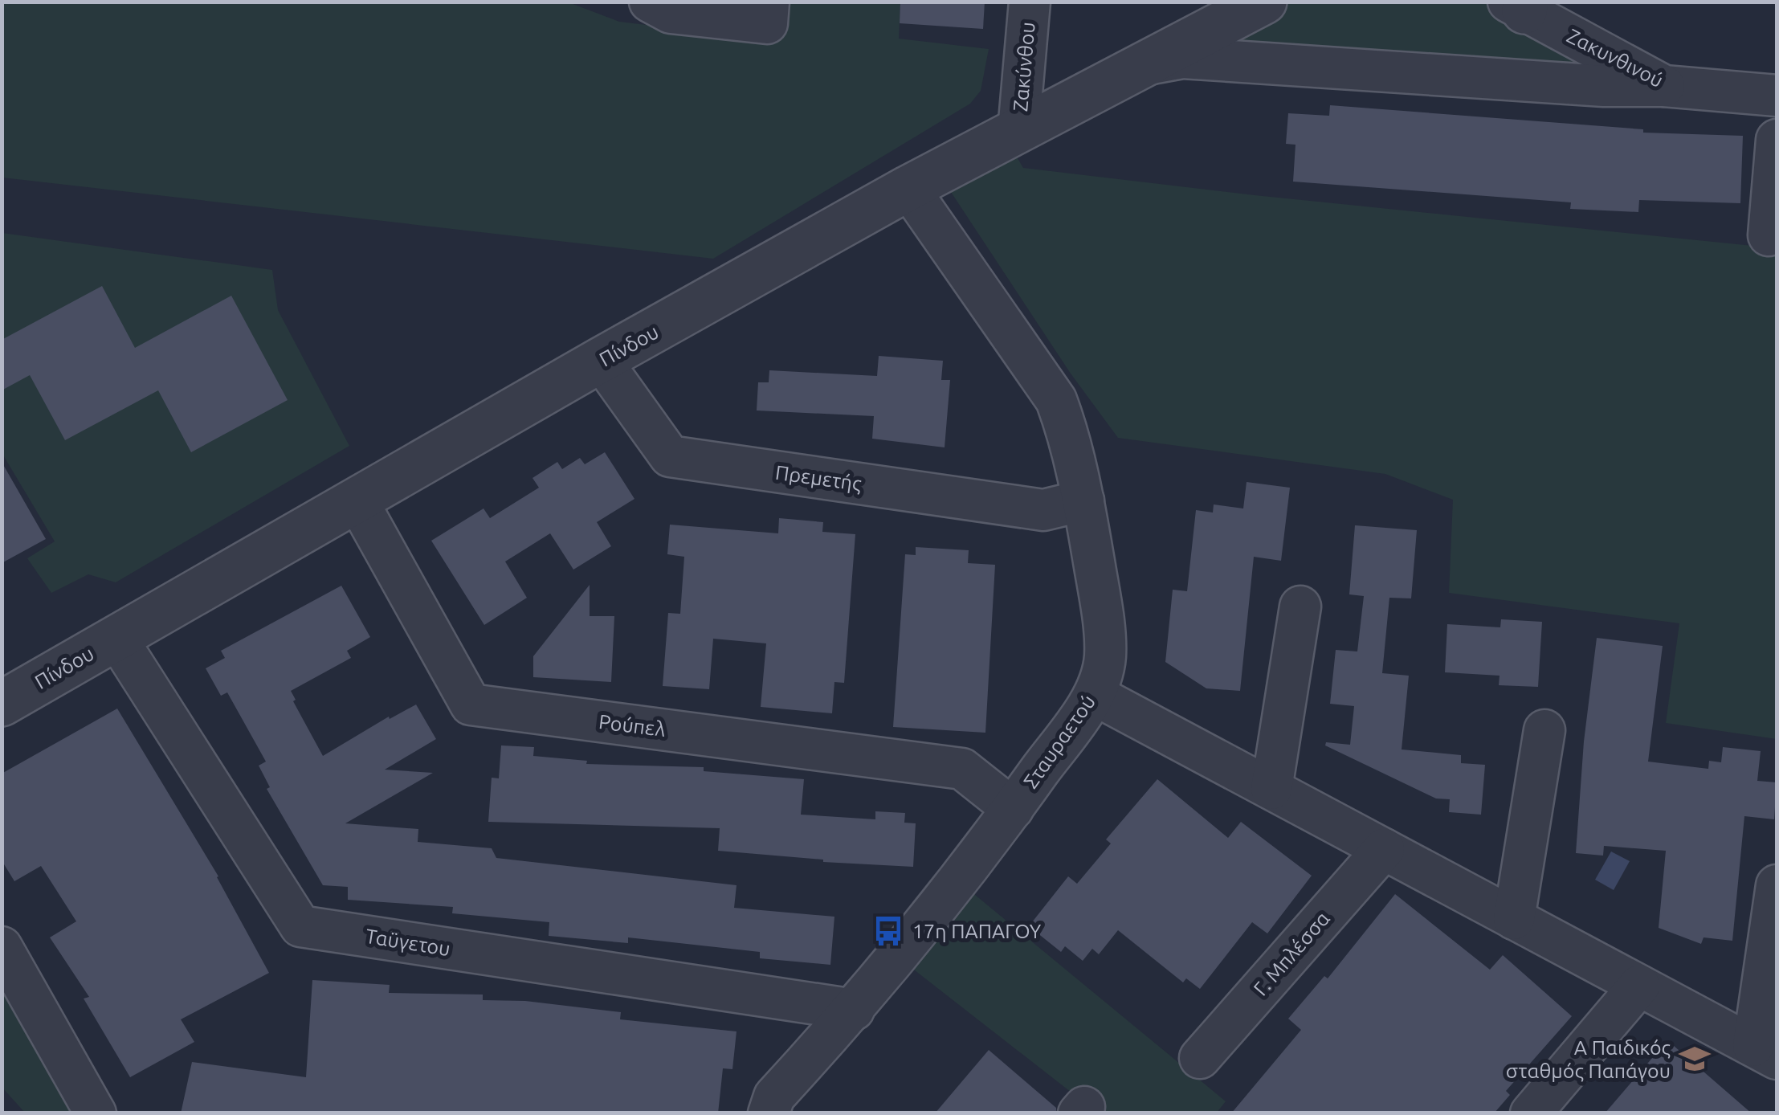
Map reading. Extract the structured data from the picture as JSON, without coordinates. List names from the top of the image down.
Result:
{
  "streets": {
    "street": [
      "Ζακυνθινού",
      "Ζακύνθου",
      "Πίνδου",
      "Πρεμετής",
      "Ρούπελ",
      "Σταυραετού",
      "Ταϋγετου",
      "Γ. Μπλέσσα"
    ]
  },
  "crossings": [
    ["Ζακύνθου", "Πίνδου"],
    ["Πίνδου", "Πρεμετής"],
    ["Πίνδου", "Ρούπελ"],
    ["Πίνδου", "Σταυραετού"],
    ["Πίνδου", "Ταϋγετου"],
    ["Πρεμετής", "Σταυραετού"],
    ["Ρούπελ", "Σταυραετού"],
    ["Σταυραετού", "Ταϋγετου"]
  ],
  "places": {
    "bus stop": ["17η ΠΑΠΑΓΟΥ"],
    "school or university": ["Α Παιδικός σταθμός Παπάγου"]
  }
}
